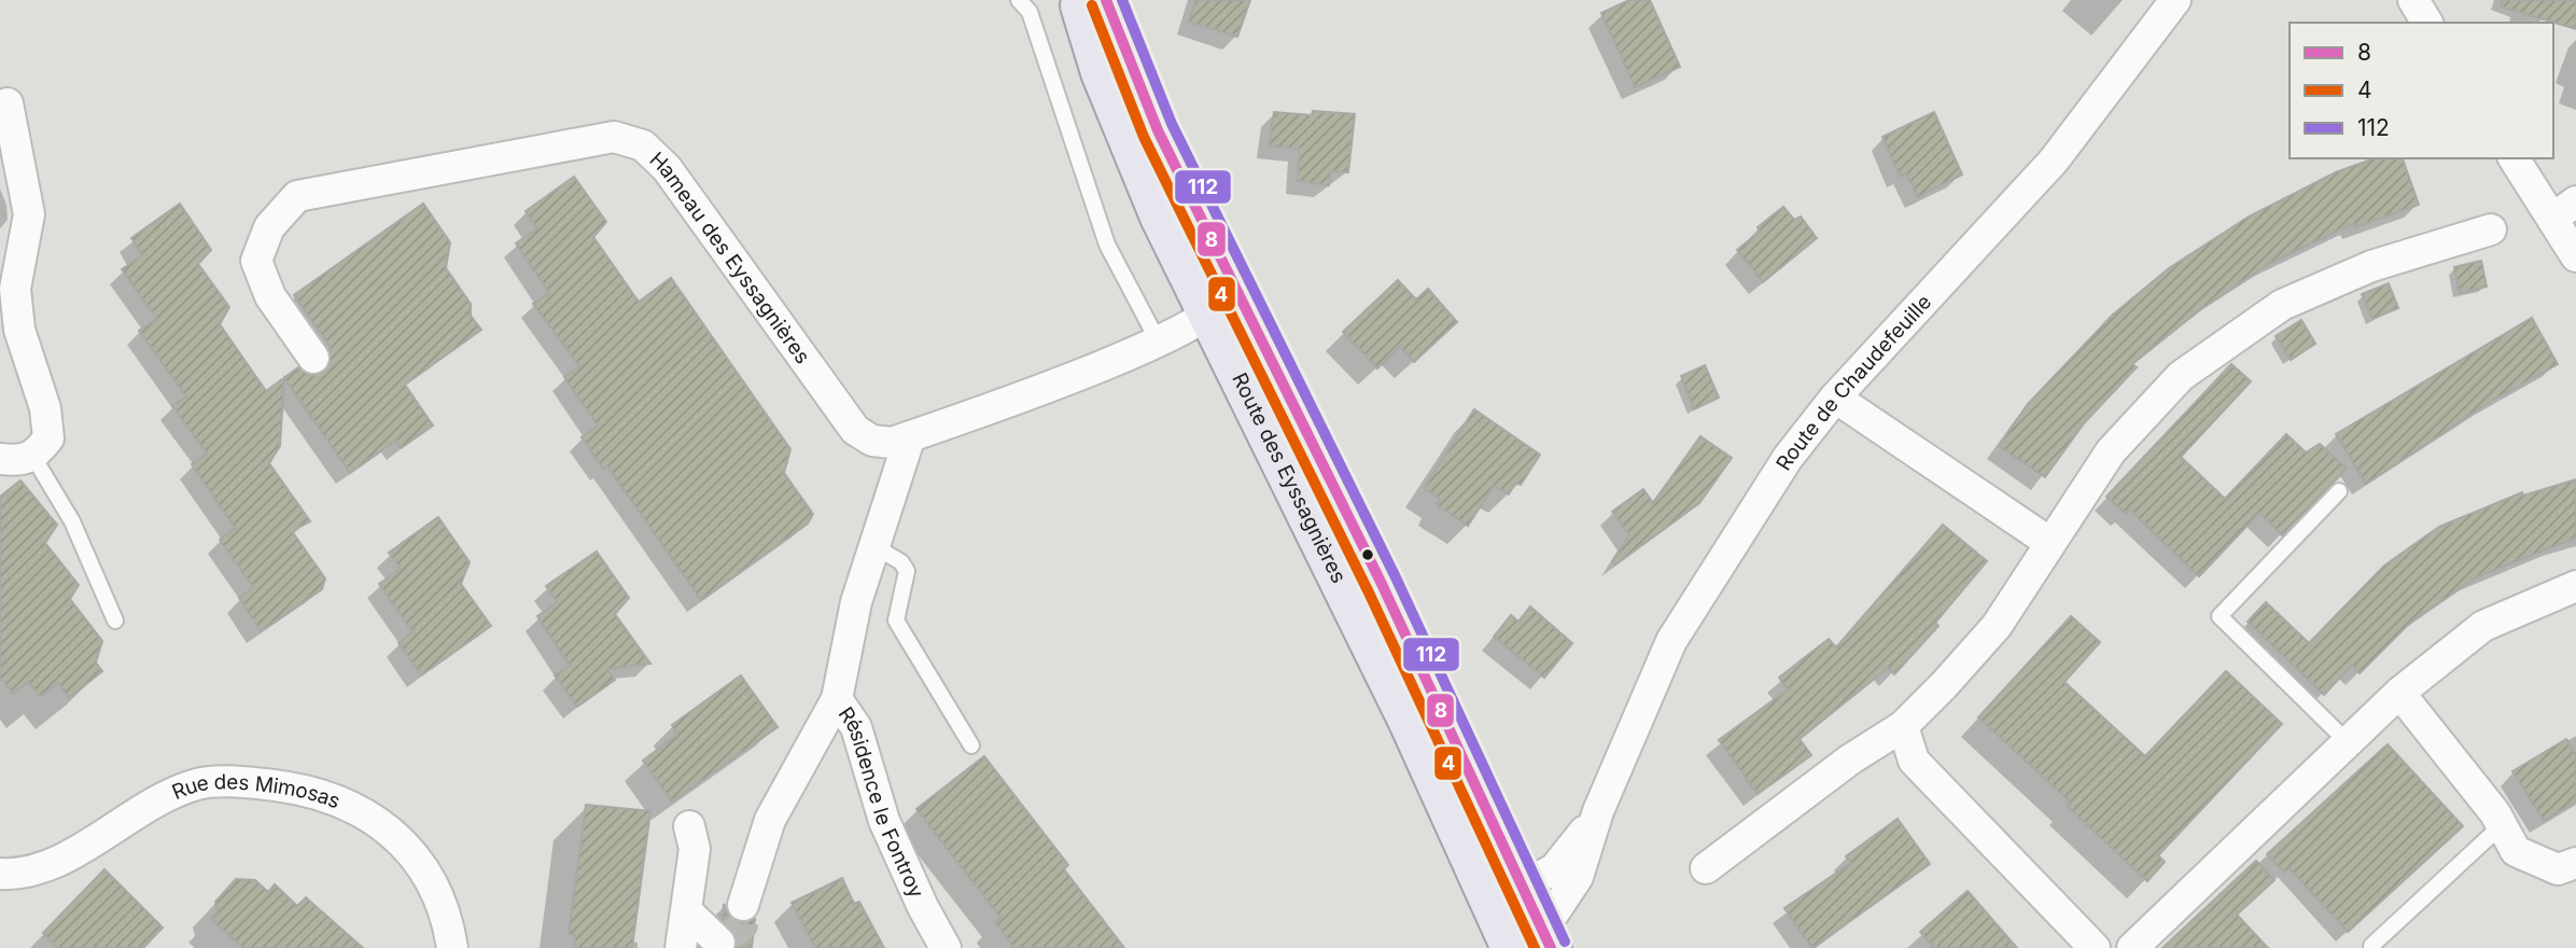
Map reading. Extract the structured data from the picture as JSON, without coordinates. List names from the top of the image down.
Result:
{
  "streets": {
    "main road": ["Route des Eyssagnières"],
    "street": [
      "Hameau des Eyssagnières",
      "Route de Chaudefeuille",
      "Rue des Mimosas",
      "Résidence le Fontroy"
    ]
  },
  "crossings": [
    ["Hameau des Eyssagnières", "Route des Eyssagnières"],
    ["Hameau des Eyssagnières", "Résidence le Fontroy"],
    ["Route de Chaudefeuille", "Route des Eyssagnières"]
  ],
  "lines": ["transit line 8", "transit line 112", "transit line 4"],
  "legend": ["8", "4", "112"]
}
